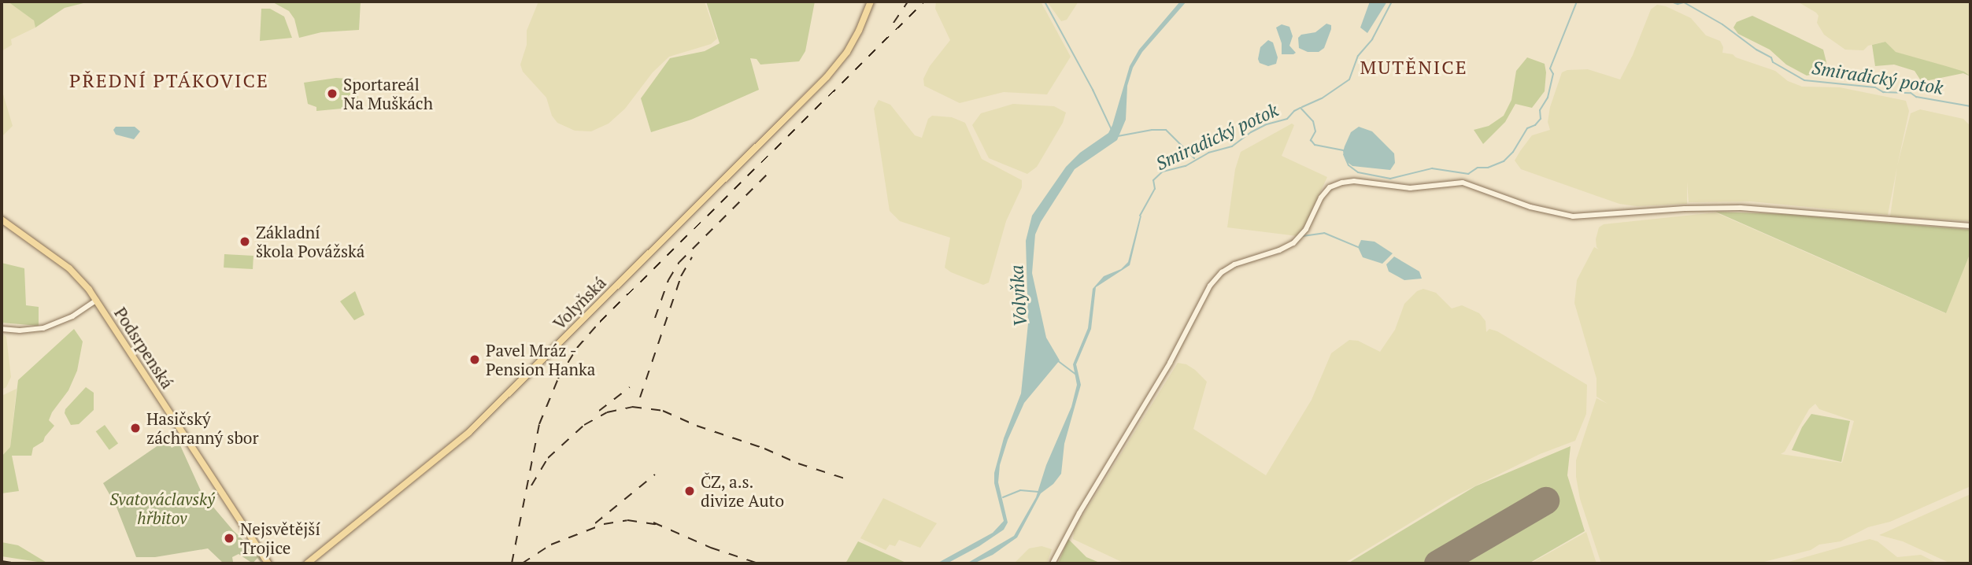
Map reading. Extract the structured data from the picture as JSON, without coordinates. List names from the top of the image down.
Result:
{
  "streets": {
    "main road": ["Volyňská", "Podsrpenská"]
  },
  "districts": ["MUTĚNICE", "PŘEDNÍ PTÁKOVICE"],
  "water": ["Smiradický potok", "Volyňka"],
  "parks": ["Svatováclavský hřbitov"],
  "places": [
    "Sportareál Na Muškách",
    "Základní škola Povážská",
    "Pavel Mráz - Pension Hanka",
    "Hasičský záchranný sbor",
    "ČZ, a.s. divize Auto",
    "Nejsvětější Trojice"
  ]
}
